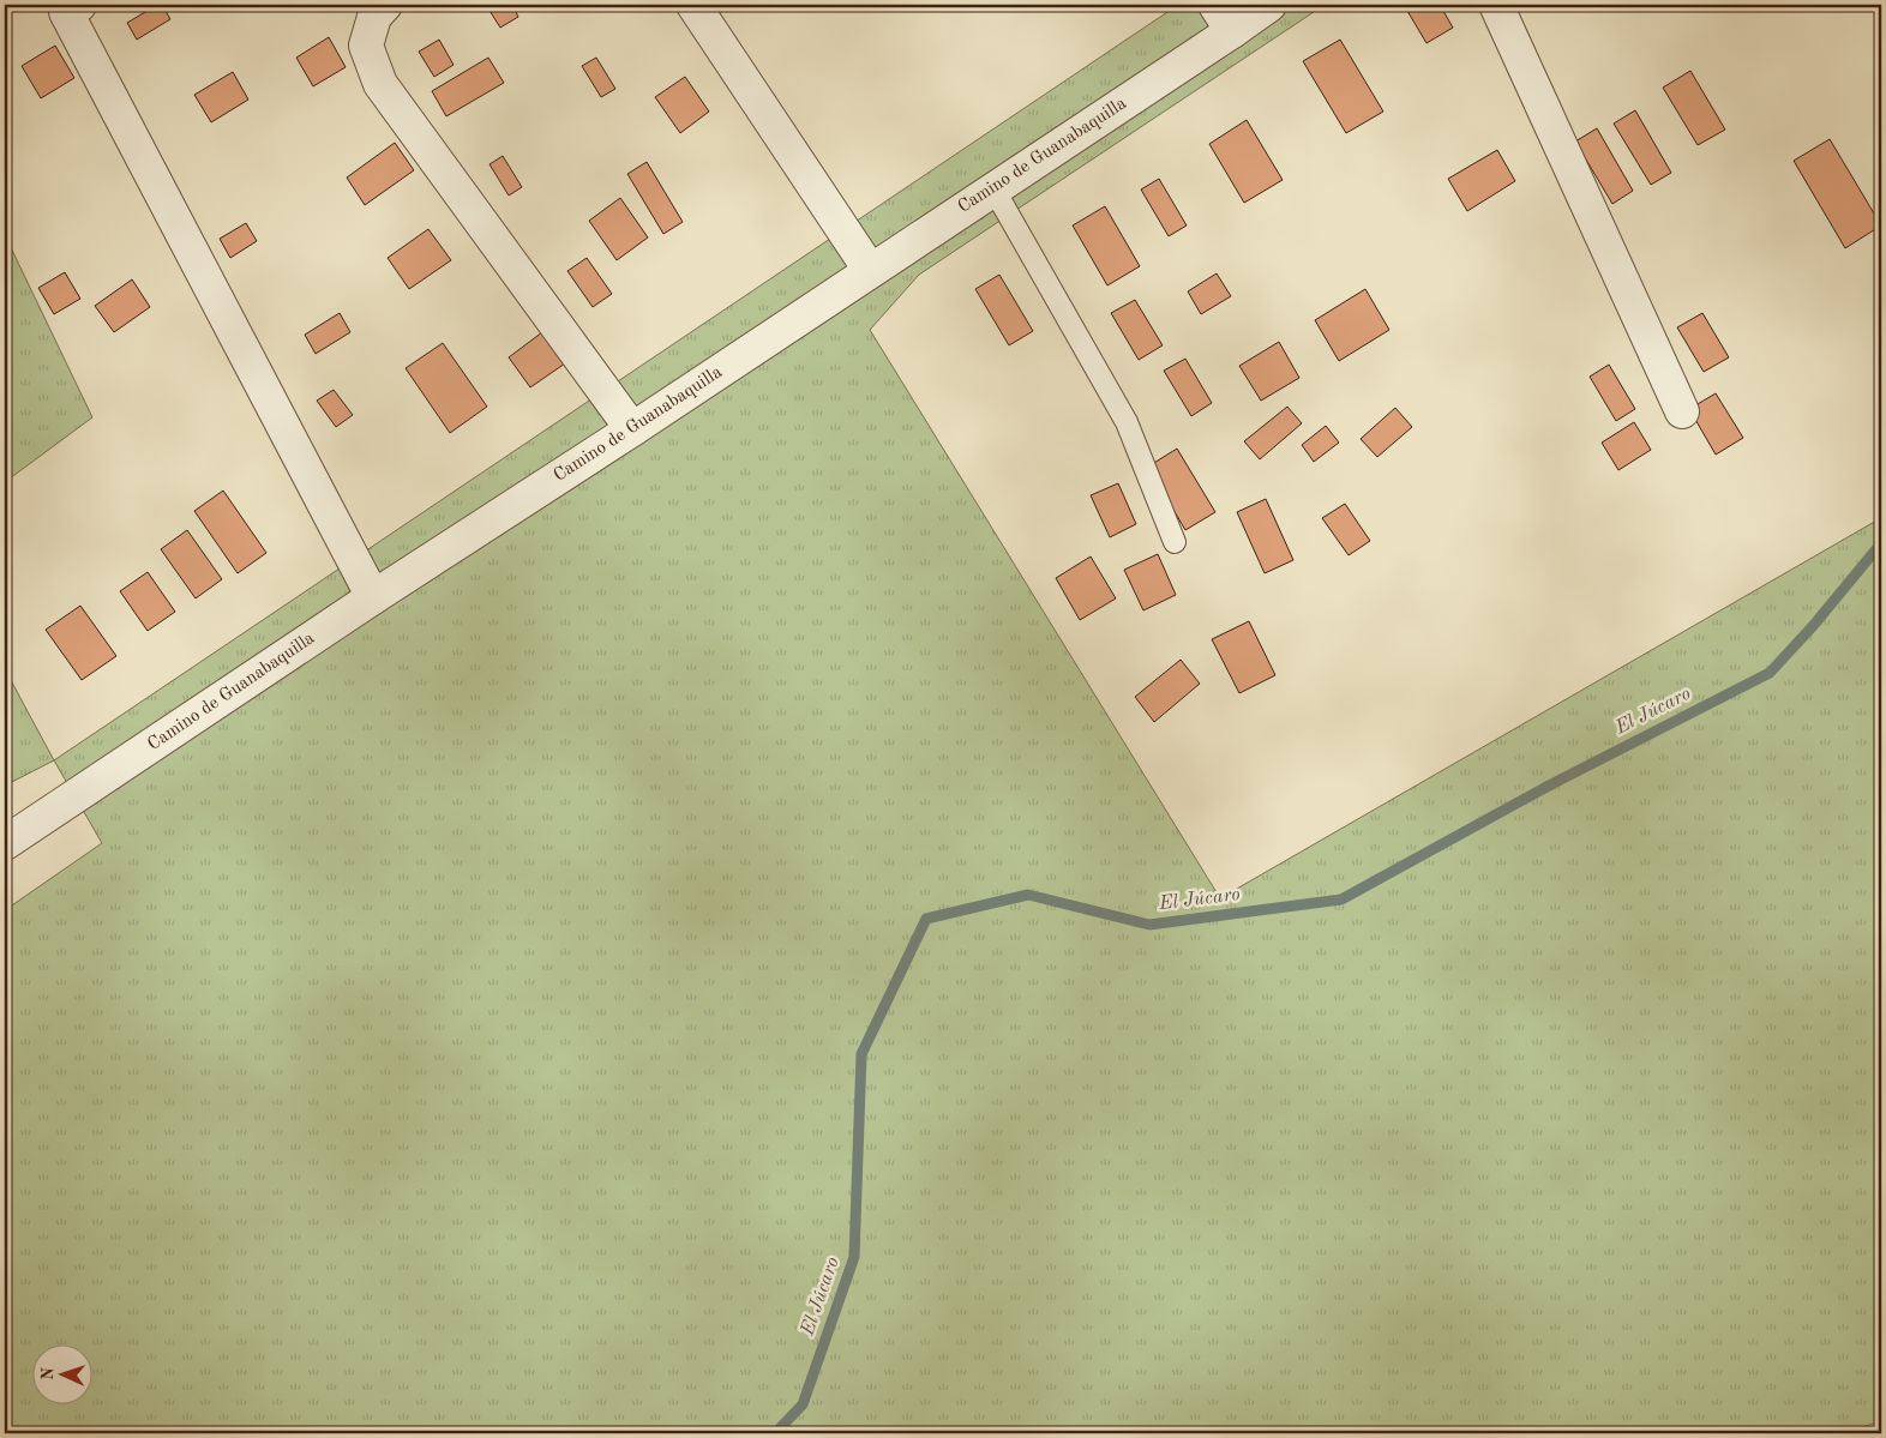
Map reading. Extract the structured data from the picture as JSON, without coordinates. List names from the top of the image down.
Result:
{
  "streets": {
    "street": ["Camino de Guanabaquilla"]
  },
  "water": ["El Júcaro"],
  "north": "left"
}
